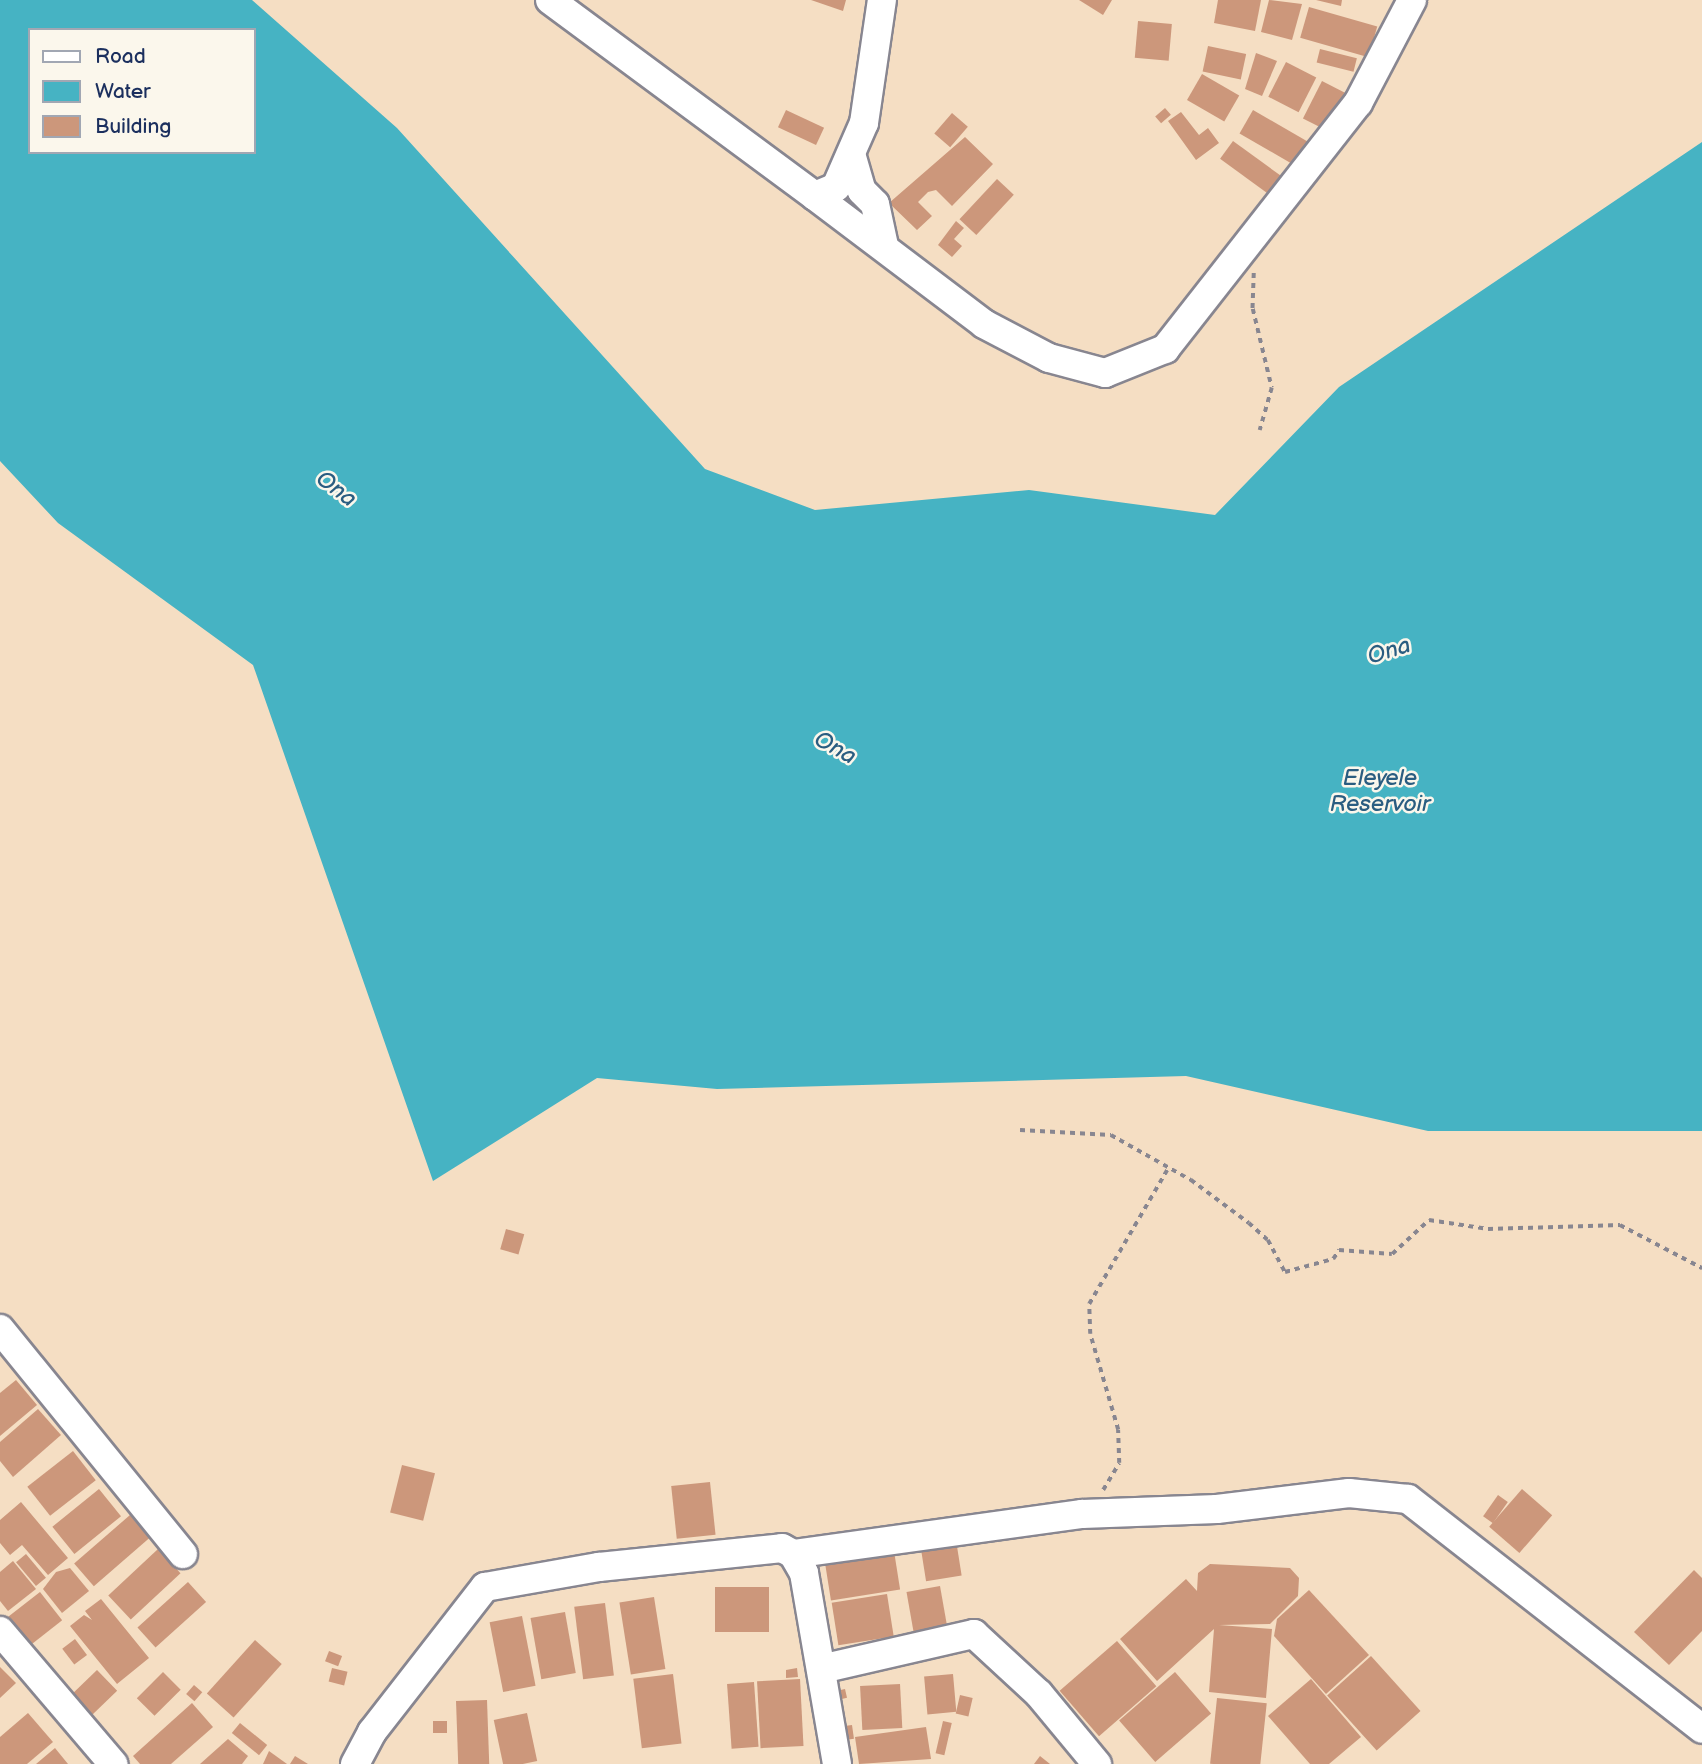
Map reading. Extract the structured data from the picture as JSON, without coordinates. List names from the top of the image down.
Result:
{
  "water": ["Ona", "Eleyele Reservoir"],
  "legend": ["Road", "Water", "Building"]
}
